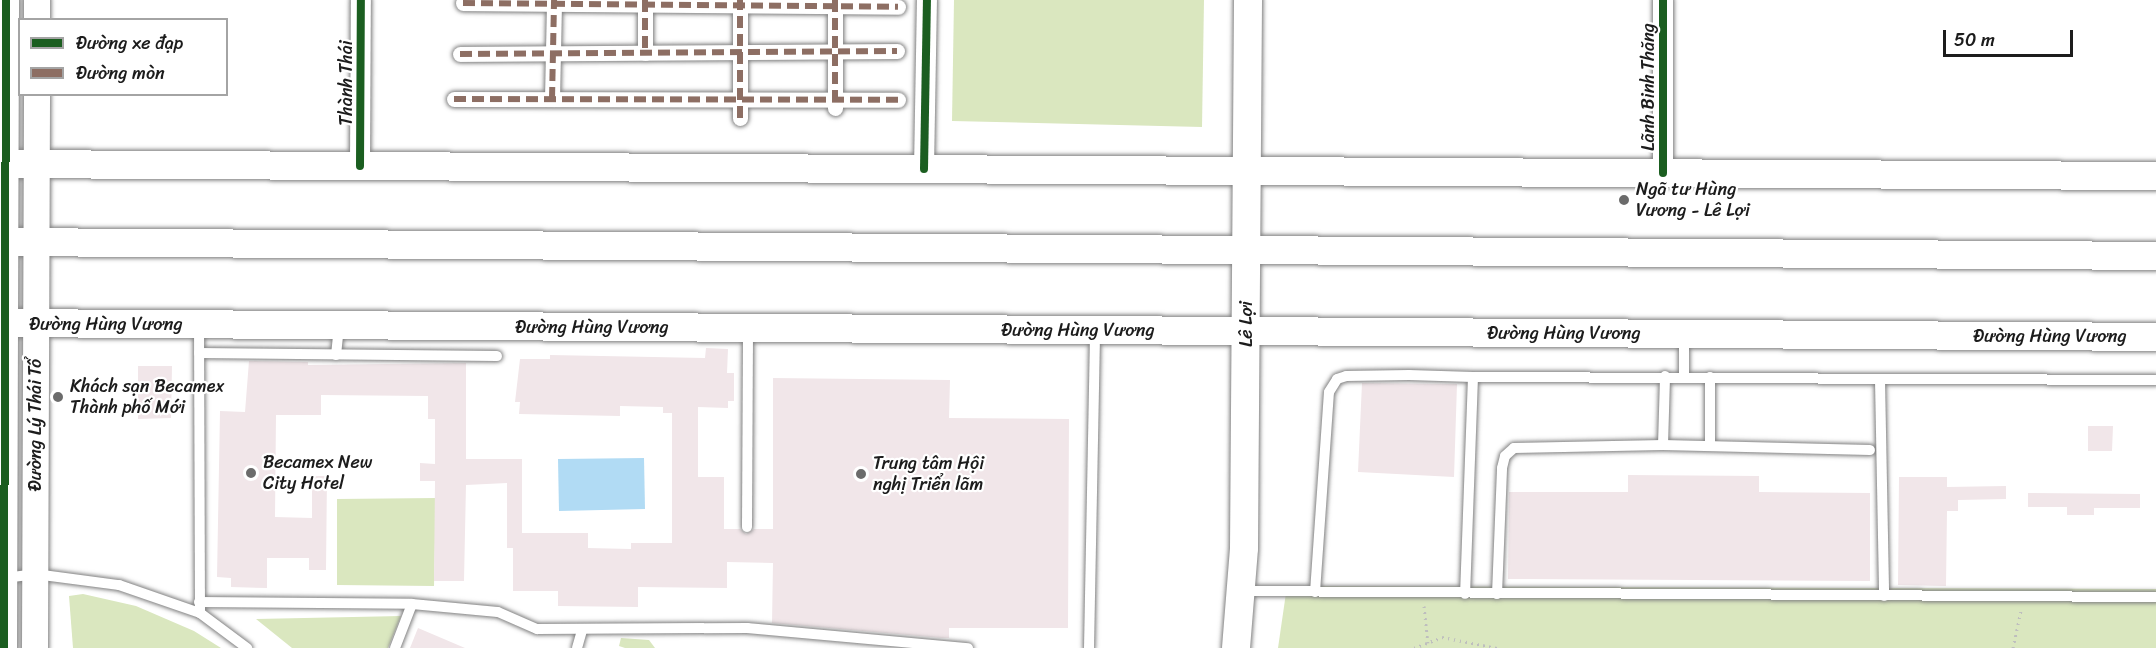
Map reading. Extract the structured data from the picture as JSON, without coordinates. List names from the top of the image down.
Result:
{
  "streets": {
    "main road": ["Đường Hùng Vương", "Lê Lợi"],
    "street": ["Thành Thái", "Lãnh Binh Thăng", "Đường Lý Thái Tổ"]
  },
  "crossings": [
    ["Đường Hùng Vương", "Lê Lợi"],
    ["Đường Hùng Vương", "Đường Lý Thái Tổ"]
  ],
  "places": [
    "Ngã tư Hùng Vương - Lê Lợi",
    "Khách sạn Becamex Thành phố Mới",
    "Becamex New City Hotel",
    "Trung tâm Hội nghị Triển lãm"
  ],
  "legend": ["Đường xe đạp", "Đường mòn"],
  "scale_bar": "50 m"
}
